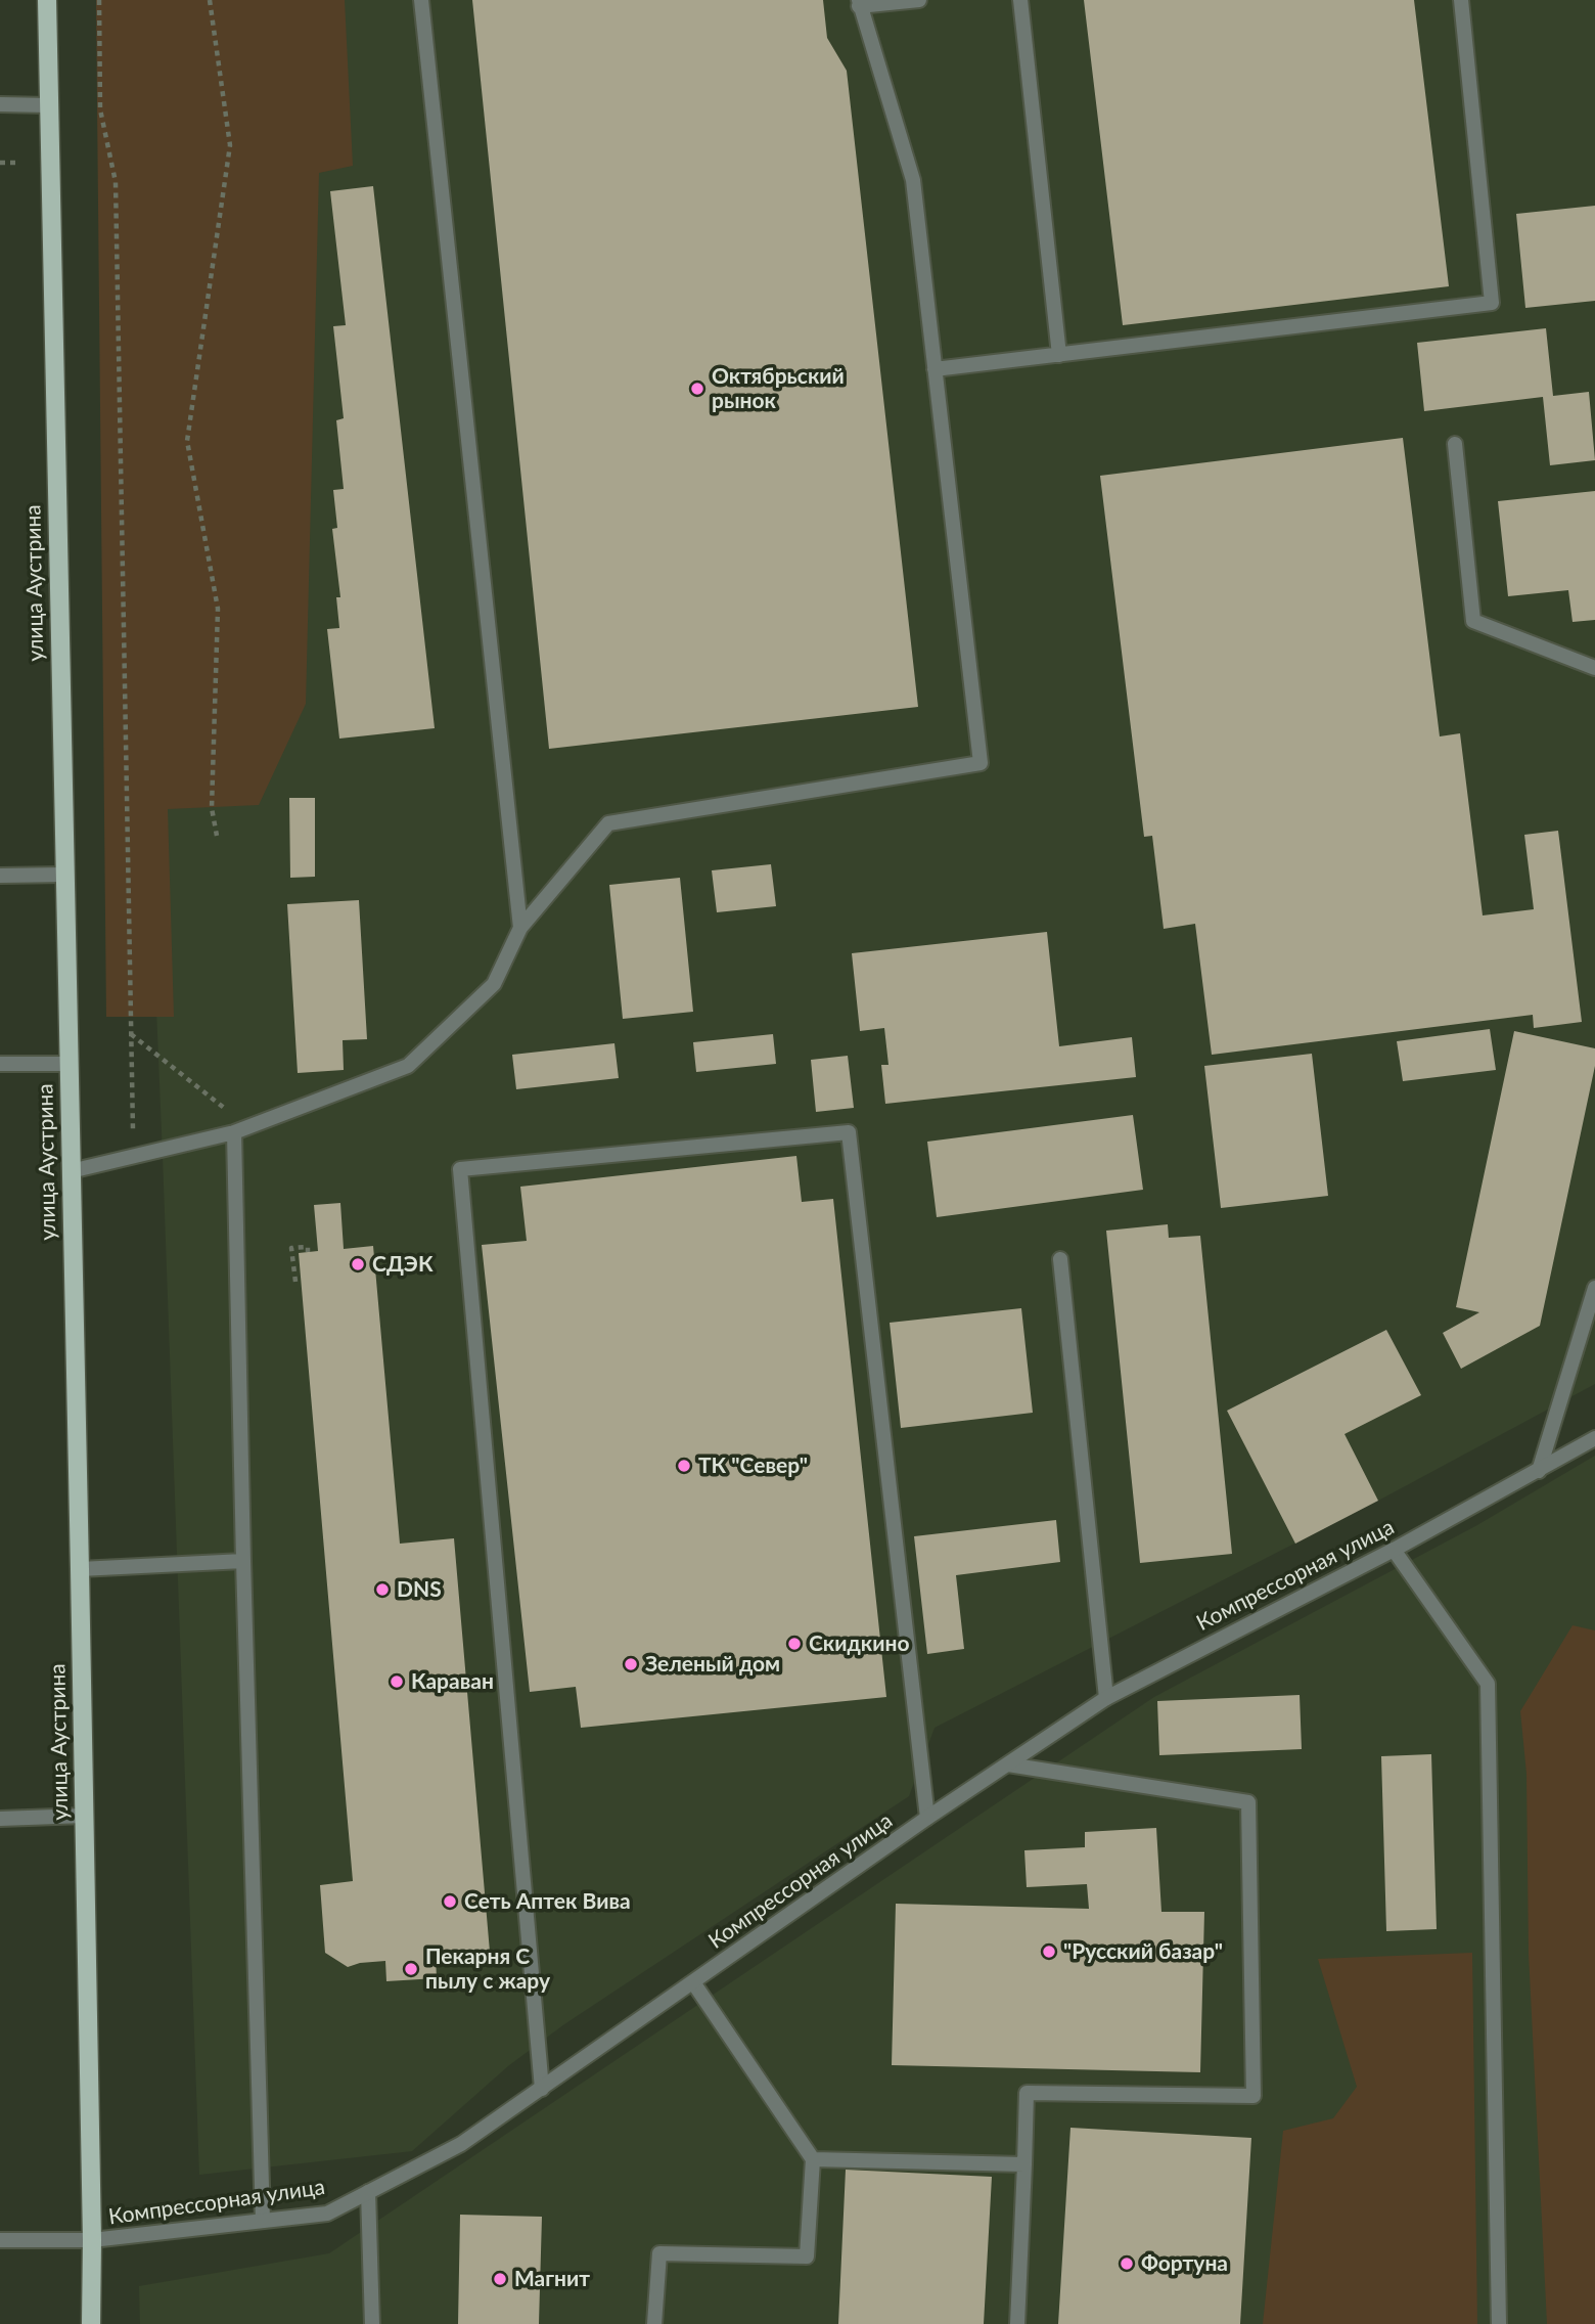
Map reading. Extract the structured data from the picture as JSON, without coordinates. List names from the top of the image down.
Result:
{
  "streets": {
    "main road": ["улица Аустрина"],
    "street": ["Компрессорная улица"]
  },
  "crossings": [
    ["улица Аустрина", "Компрессорная улица"]
  ],
  "places": [
    "Октябрьский рынок",
    "СДЭК",
    "ТК \"Север\"",
    "DNS",
    "Скидкино",
    "Зеленый дом",
    "Караван",
    "Сеть Аптек Вива",
    "\"Русский базар\"",
    "Пекарня С пылу с жару",
    "Фортуна",
    "Магнит"
  ]
}
